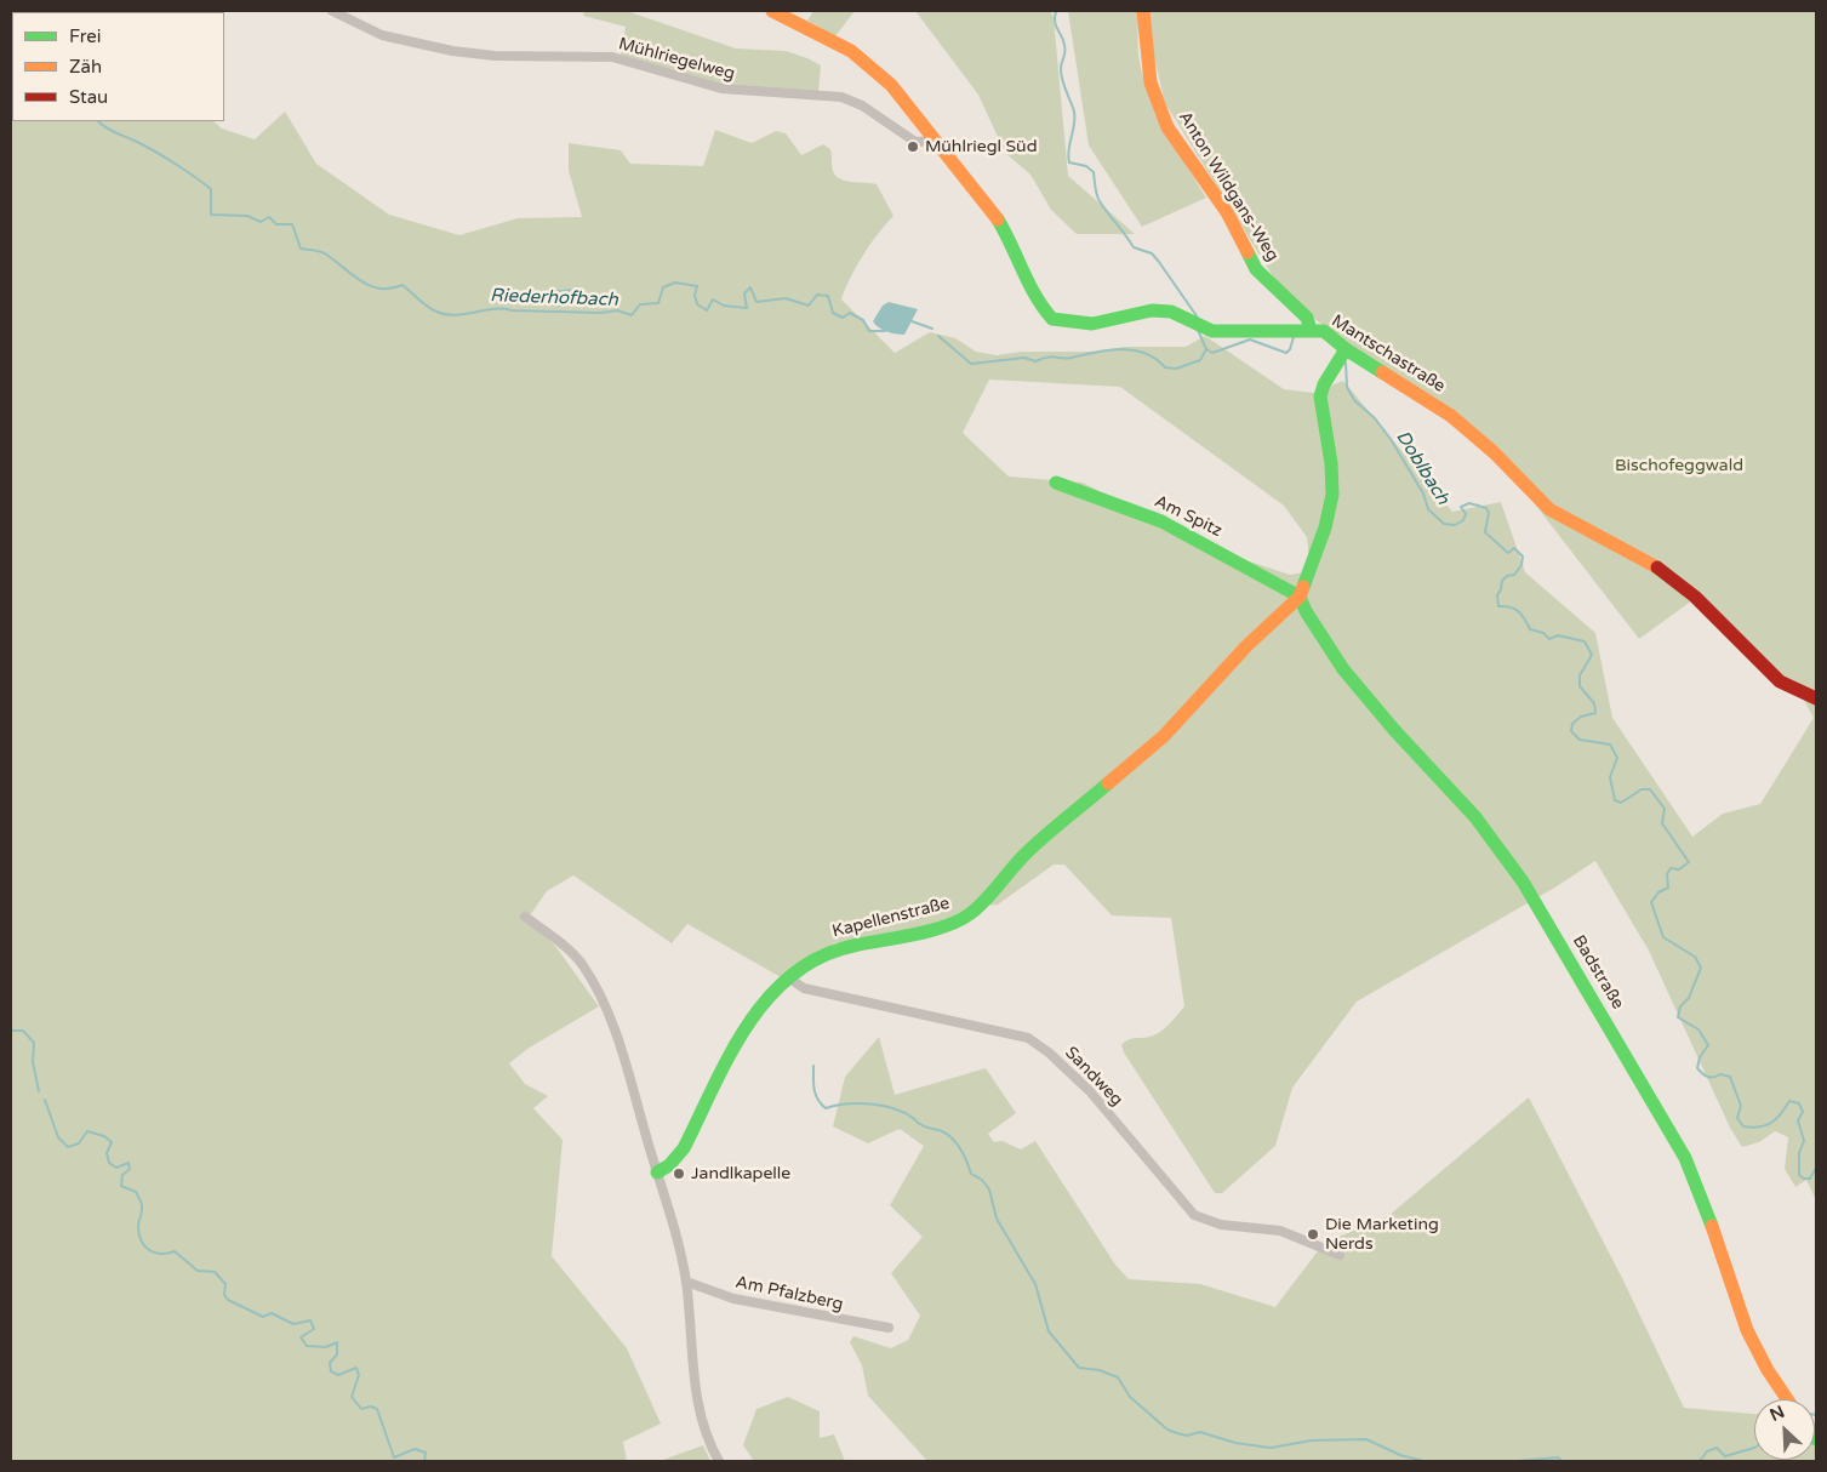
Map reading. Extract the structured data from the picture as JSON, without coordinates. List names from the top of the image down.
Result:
{
  "streets": {
    "street": [
      "Mühlriegelweg",
      "Anton Wildgans-Weg",
      "Mantschastraße",
      "Am Spitz",
      "Kapellenstraße",
      "Badstraße",
      "Sandweg",
      "Am Pfalzberg"
    ]
  },
  "crossings": [
    ["Mühlriegelweg", "Mantschastraße"],
    ["Anton Wildgans-Weg", "Mantschastraße"],
    ["Mantschastraße", "Kapellenstraße"],
    ["Am Spitz", "Kapellenstraße"],
    ["Am Spitz", "Badstraße"],
    ["Kapellenstraße", "Badstraße"],
    ["Kapellenstraße", "Sandweg"]
  ],
  "water": ["Riederhofbach", "Doblbach"],
  "parks": ["Bischofeggwald"],
  "places": ["Mühlriegl Süd", "Jandlkapelle", "Die Marketing Nerds"],
  "legend": ["Frei", "Zäh", "Stau"],
  "north": "top left"
}
